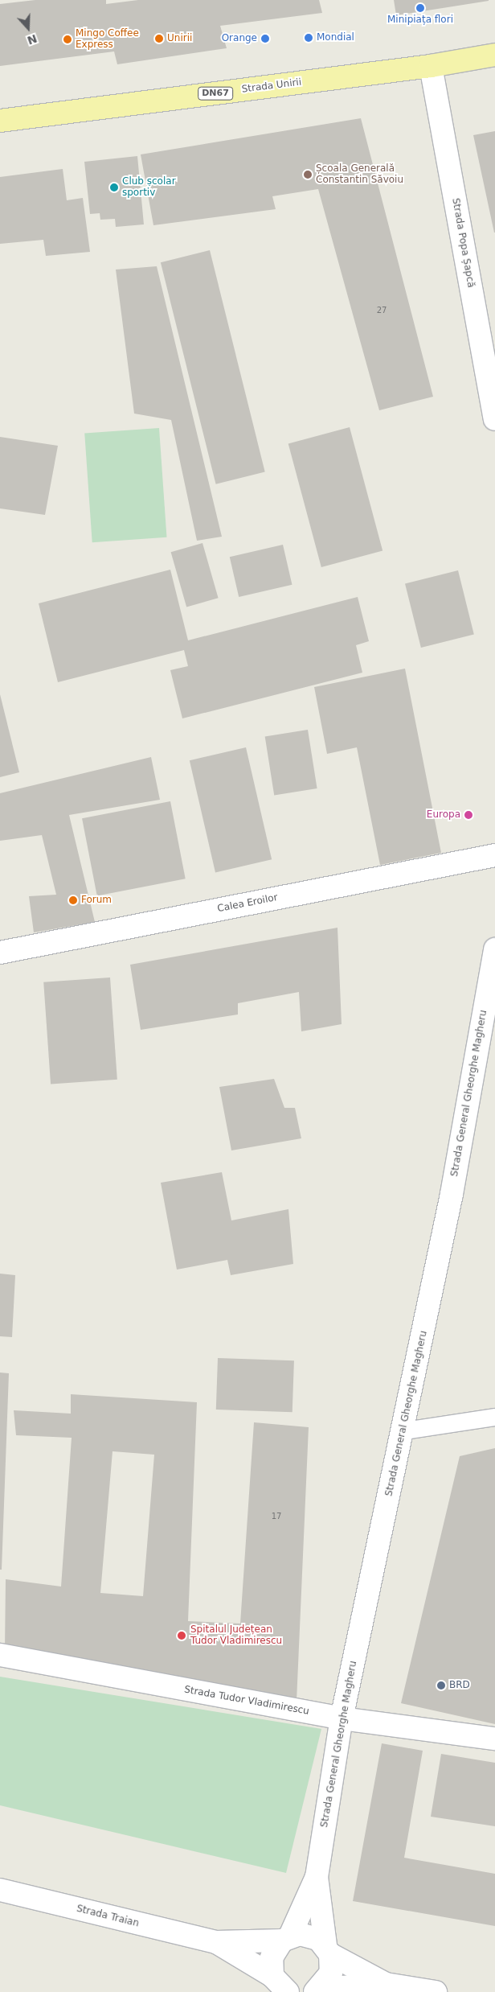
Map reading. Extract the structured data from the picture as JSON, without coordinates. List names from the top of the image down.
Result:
{
  "streets": {
    "main road": ["Strada Unirii", "DN67"],
    "street": [
      "Strada Popa Șapcă",
      "Calea Eroilor",
      "Strada General Gheorghe Magheru",
      "Strada Tudor Vladimirescu",
      "Strada Traian"
    ]
  },
  "crossings": [
    ["Strada Unirii", "Strada Popa Șapcă"],
    ["Strada General Gheorghe Magheru", "Strada Tudor Vladimirescu"],
    ["Strada General Gheorghe Magheru", "Strada Traian"]
  ],
  "places": [
    "Minipiața flori",
    "Mondial",
    "Unirii",
    "Orange",
    "Mingo Coffee Express",
    "Școala Generală Constantin Săvoiu",
    "Club școlar sportiv",
    "Europa",
    "Forum",
    "Spitalul Județean Tudor Vladimirescu",
    "BRD"
  ],
  "house_numbers": ["27", "17"],
  "north": "bottom"
}
